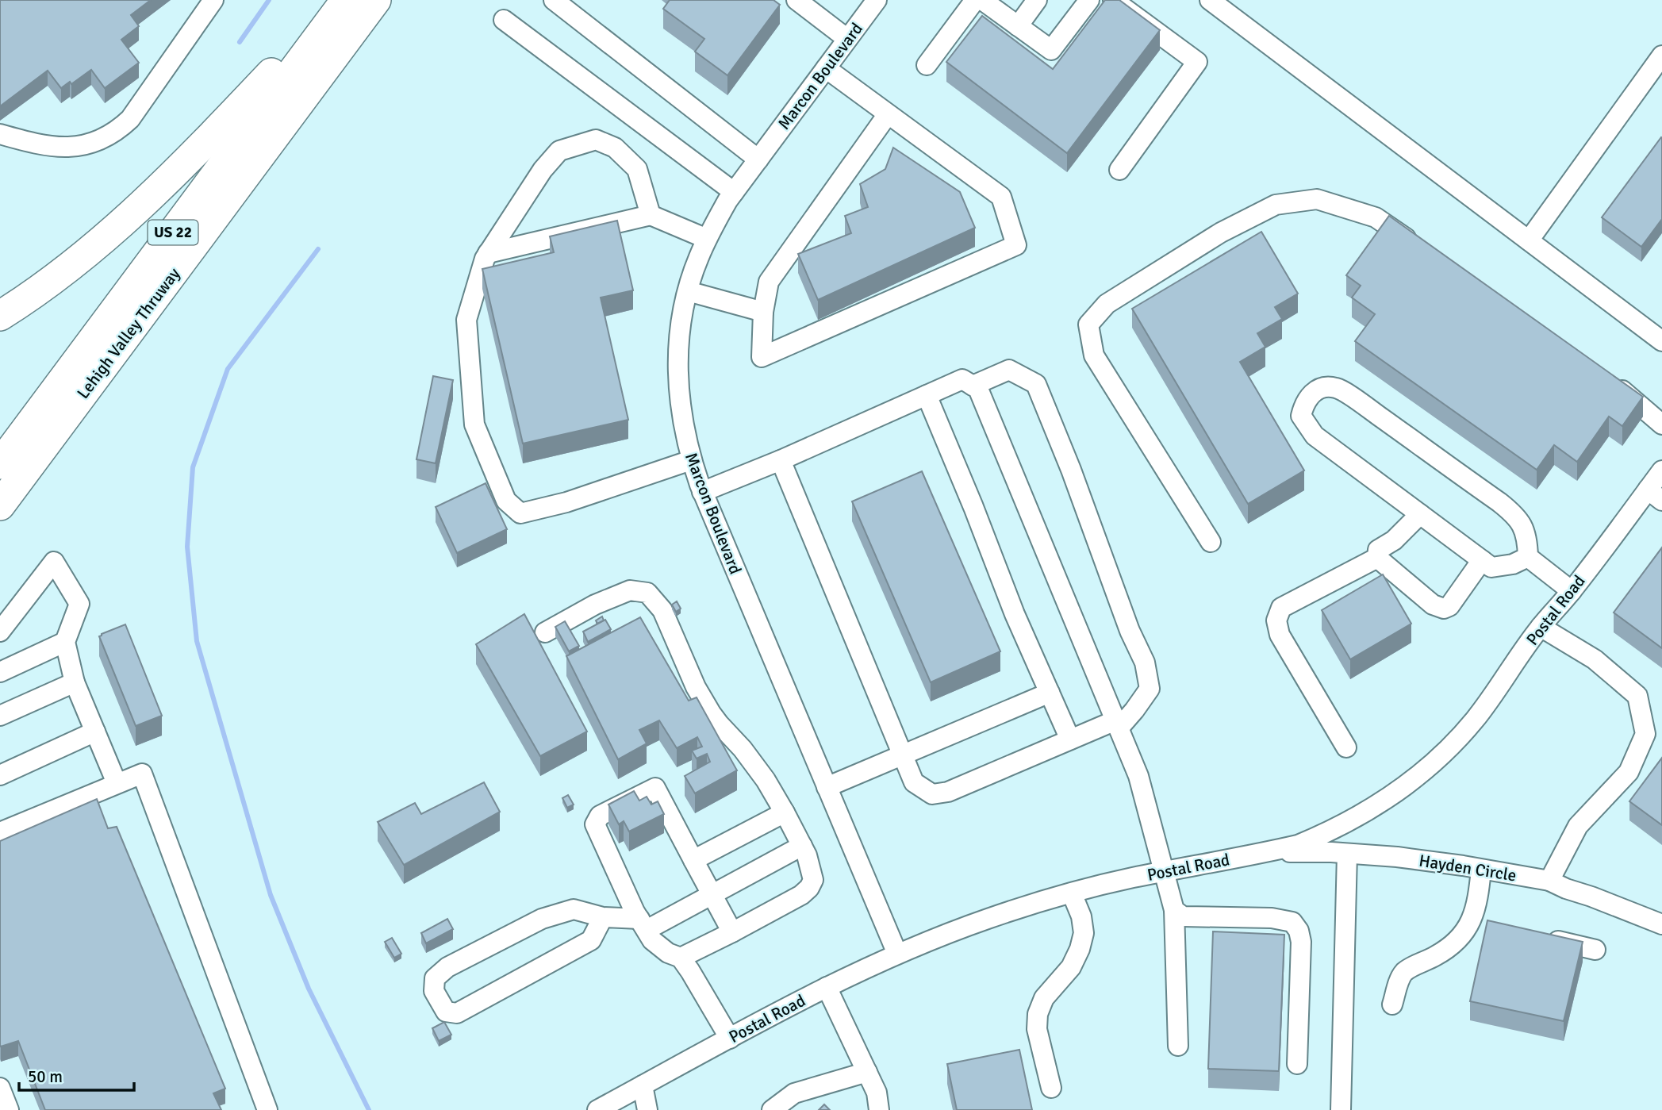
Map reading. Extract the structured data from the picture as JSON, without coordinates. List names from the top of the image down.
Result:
{
  "streets": {
    "highway": ["US 22", "Lehigh Valley Thruway"],
    "street": ["Marcon Boulevard", "Postal Road", "Hayden Circle"]
  },
  "crossings": [
    ["Marcon Boulevard", "Postal Road"],
    ["Postal Road", "Hayden Circle"]
  ],
  "scale_bar": "50 m"
}
